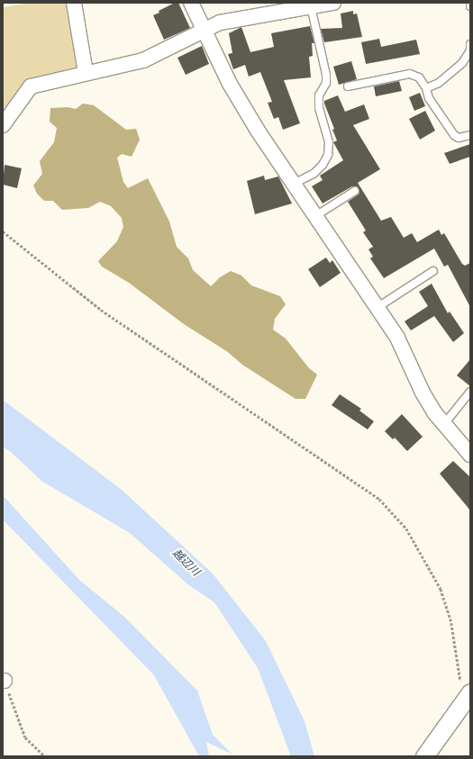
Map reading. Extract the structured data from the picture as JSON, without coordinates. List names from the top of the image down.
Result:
{
  "water": ["越辺川"]
}
